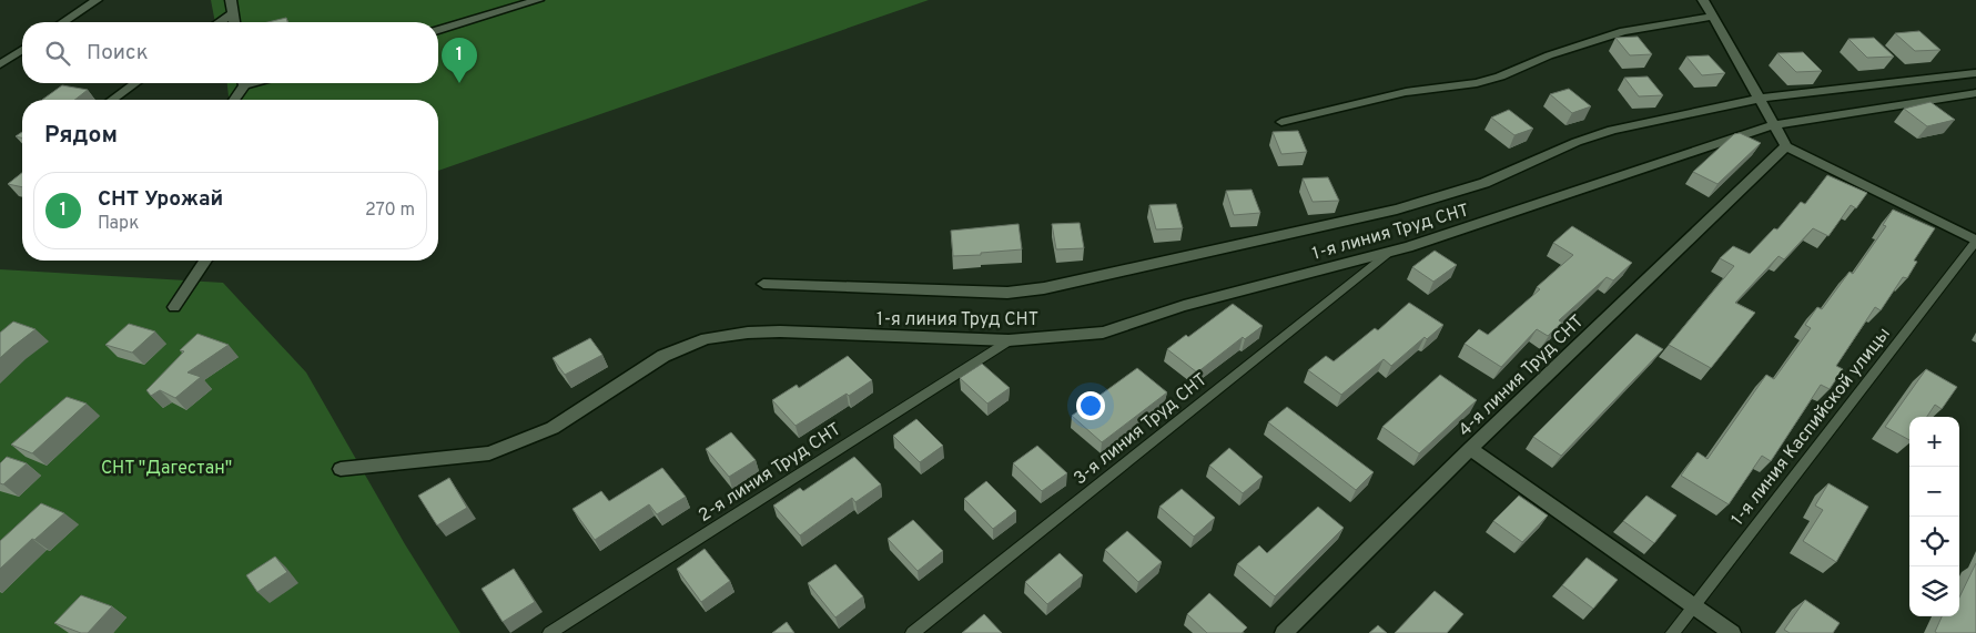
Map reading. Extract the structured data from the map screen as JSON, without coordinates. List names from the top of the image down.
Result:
{
  "streets": {
    "street": ["1-я линия Труд СНТ", "4-я линия Труд СНТ"],
    "lane": ["1-я линия Каспийской улицы", "3-я линия Труд СНТ", "2-я линия Труд СНТ"]
  },
  "crossings": [
    ["1-я линия Труд СНТ", "3-я линия Труд СНТ"],
    ["1-я линия Труд СНТ", "2-я линия Труд СНТ"]
  ],
  "parks": ["СНТ \"Дагестан\""],
  "page": {
    "search": "Поиск",
    "pins": "1",
    "heading": "Рядом",
    "list": [
      {
        "mark": "1",
        "name": "СНТ Урожай",
        "note": "Парк",
        "value": "270 m"
      }
    ],
    "map_buttons": ["+", "−"]
  }
}
